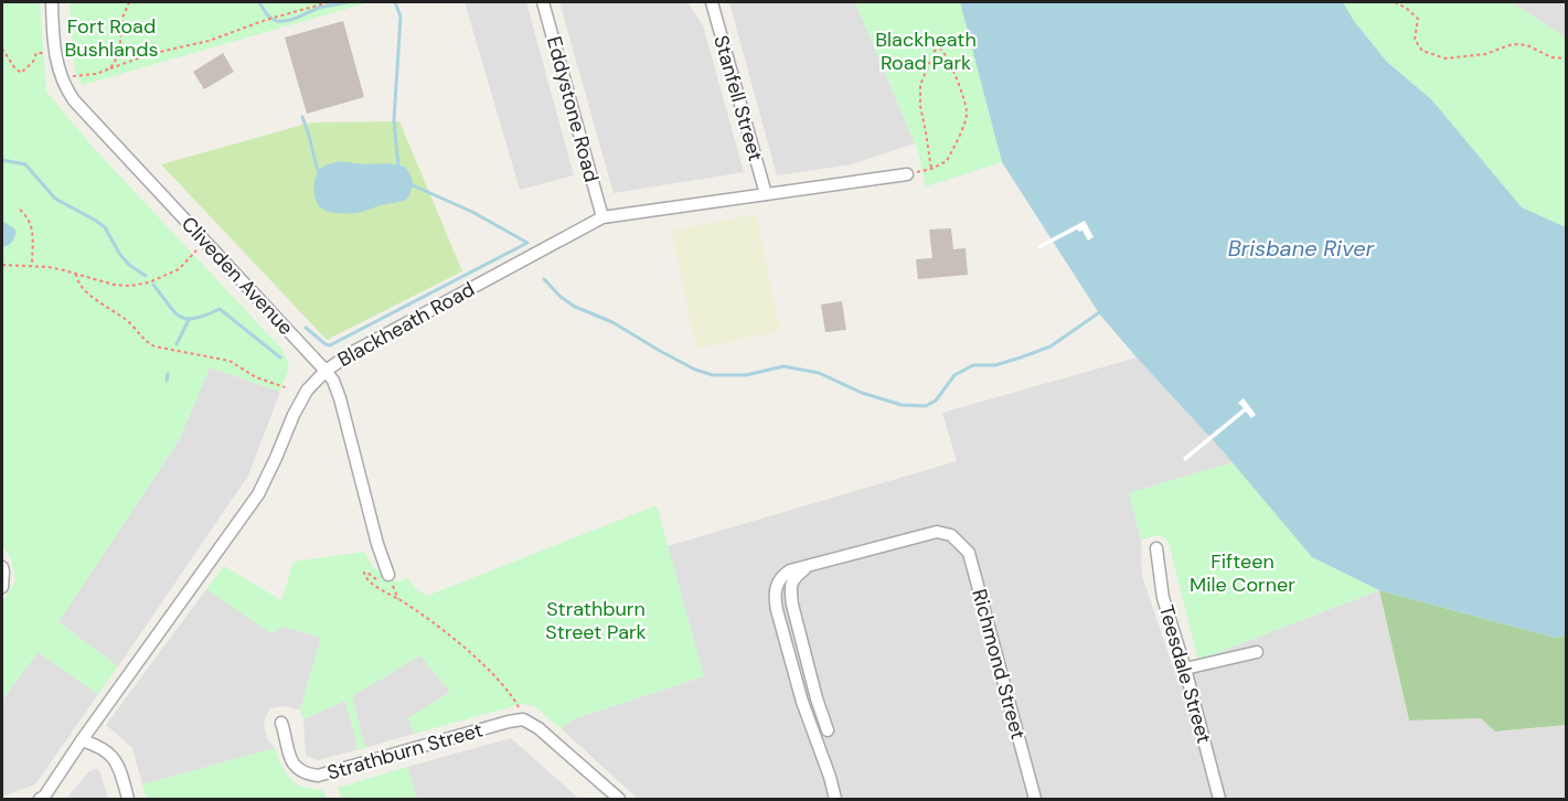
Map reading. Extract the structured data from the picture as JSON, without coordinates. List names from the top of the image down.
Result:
{
  "streets": {
    "street": [
      "Stanfell Street",
      "Eddystone Road",
      "Cliveden Avenue",
      "Blackheath Road",
      "Richmond Street",
      "Teesdale Street",
      "Strathburn Street"
    ]
  },
  "crossings": [
    ["Stanfell Street", "Blackheath Road"],
    ["Eddystone Road", "Blackheath Road"],
    ["Cliveden Avenue", "Blackheath Road"]
  ],
  "water": ["Brisbane River"],
  "parks": [
    "Fort Road Bushlands",
    "Blackheath Road Park",
    "Fifteen Mile Corner",
    "Strathburn Street Park"
  ]
}
